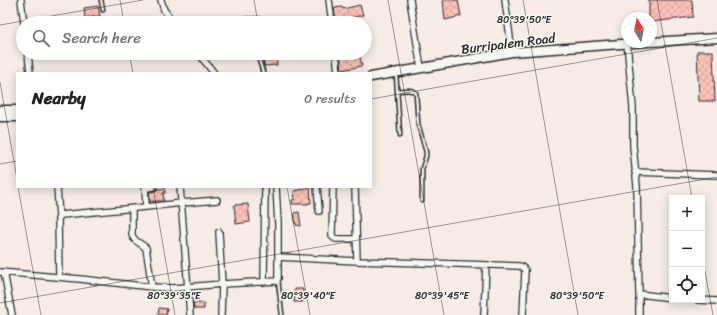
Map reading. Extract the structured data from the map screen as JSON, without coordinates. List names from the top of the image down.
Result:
{
  "streets": {
    "main road": ["Burripalem Road"]
  },
  "north": "top",
  "page": {
    "search": "Search here",
    "heading": ["Nearby", "0 results"],
    "map_buttons": ["+", "−"]
  },
  "coordinates": [
    "80°39'50\"E",
    "80°39'35\"E",
    "80°39'40\"E",
    "80°39'45\"E"
  ]
}
